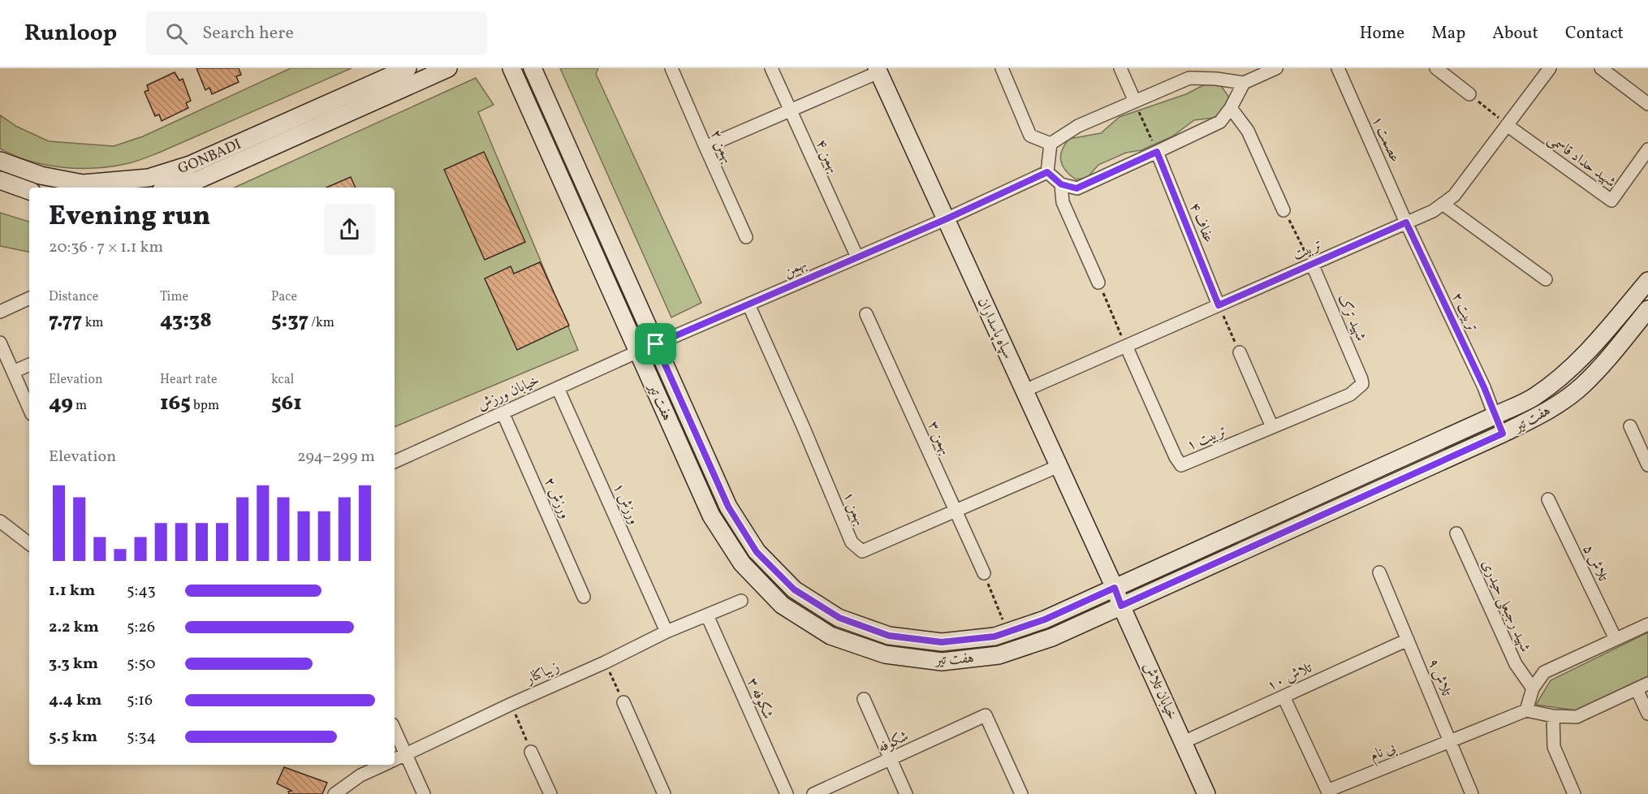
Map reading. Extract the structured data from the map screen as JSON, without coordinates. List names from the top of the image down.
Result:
{
  "streets": {
    "main road": [
      "GONBADI",
      "سپاه پاسداران",
      "هفت تیر",
      "خیابان تلاش"
    ],
    "street": [
      "عصمت ۱",
      "بهمن ۲",
      "بهمن ۴",
      "شهید حداد قاسمی",
      "عفاف ۴",
      "تربیت",
      "بهمن",
      "تربیت ۲",
      "شهید ترک",
      "خیابان ورزش",
      "بهمن ۳",
      "تربیت ۱",
      "ورزش ۲",
      "ورزش ۱",
      "بهمن ۱",
      "تلاش ۵",
      "شهید رجبعلی حیدری",
      "زیباکنار",
      "تلاش ۱۰",
      "تلاش ۹",
      "شکوفه ۳",
      "شکوفه",
      "بی نام"
    ]
  },
  "crossings": [
    ["عصمت ۱", "تربیت"],
    ["عصمت ۱", "تربیت ۲"],
    ["بهمن ۴", "بهمن"],
    ["شهید حداد قاسمی", "تربیت"],
    ["عفاف ۴", "تربیت"],
    ["تربیت", "تربیت ۲"],
    ["تربیت", "شهید ترک"],
    ["تربیت", "سپاه پاسداران"],
    ["تربیت", "تربیت ۱"],
    ["بهمن", "سپاه پاسداران"],
    ["بهمن", "هفت تیر"],
    ["بهمن", "بهمن ۱"],
    ["تربیت ۲", "هفت تیر"],
    ["شهید ترک", "تربیت ۱"],
    ["سپاه پاسداران", "هفت تیر"],
    ["سپاه پاسداران", "بهمن ۱"],
    ["سپاه پاسداران", "خیابان تلاش"],
    ["خیابان ورزش", "هفت تیر"],
    ["خیابان ورزش", "ورزش ۲"],
    ["خیابان ورزش", "ورزش ۱"],
    ["هفت تیر", "خیابان تلاش"],
    ["بهمن ۳", "بهمن ۱"],
    ["ورزش ۱", "زیباکنار"],
    ["زیباکنار", "شکوفه ۳"],
    ["تلاش ۱۰", "تلاش ۹"],
    ["تلاش ۱۰", "خیابان تلاش"],
    ["تلاش ۹", "بی نام"]
  ],
  "page": {
    "header": "Runloop",
    "search": "Search here",
    "nav": [
      "Home",
      "Map",
      "About",
      "Contact"
    ],
    "heading": ["Evening run", "20:36 · 7 × 1.1 km"],
    "stats": [
      ["Distance", "7.77 km"],
      ["Time", "43:38"],
      ["Pace", "5:37 /km"],
      ["Elevation", "49 m"],
      ["Heart rate", "165 bpm"],
      ["kcal", "561"]
    ],
    "chart": ["Elevation", "294–299 m"],
    "list": [
      {
        "name": "1.1 km",
        "note": "5:43"
      },
      {
        "name": "2.2 km",
        "note": "5:26"
      },
      {
        "name": "3.3 km",
        "note": "5:50"
      },
      {
        "name": "4.4 km",
        "note": "5:16"
      },
      {
        "name": "5.5 km",
        "note": "5:34"
      }
    ]
  }
}
